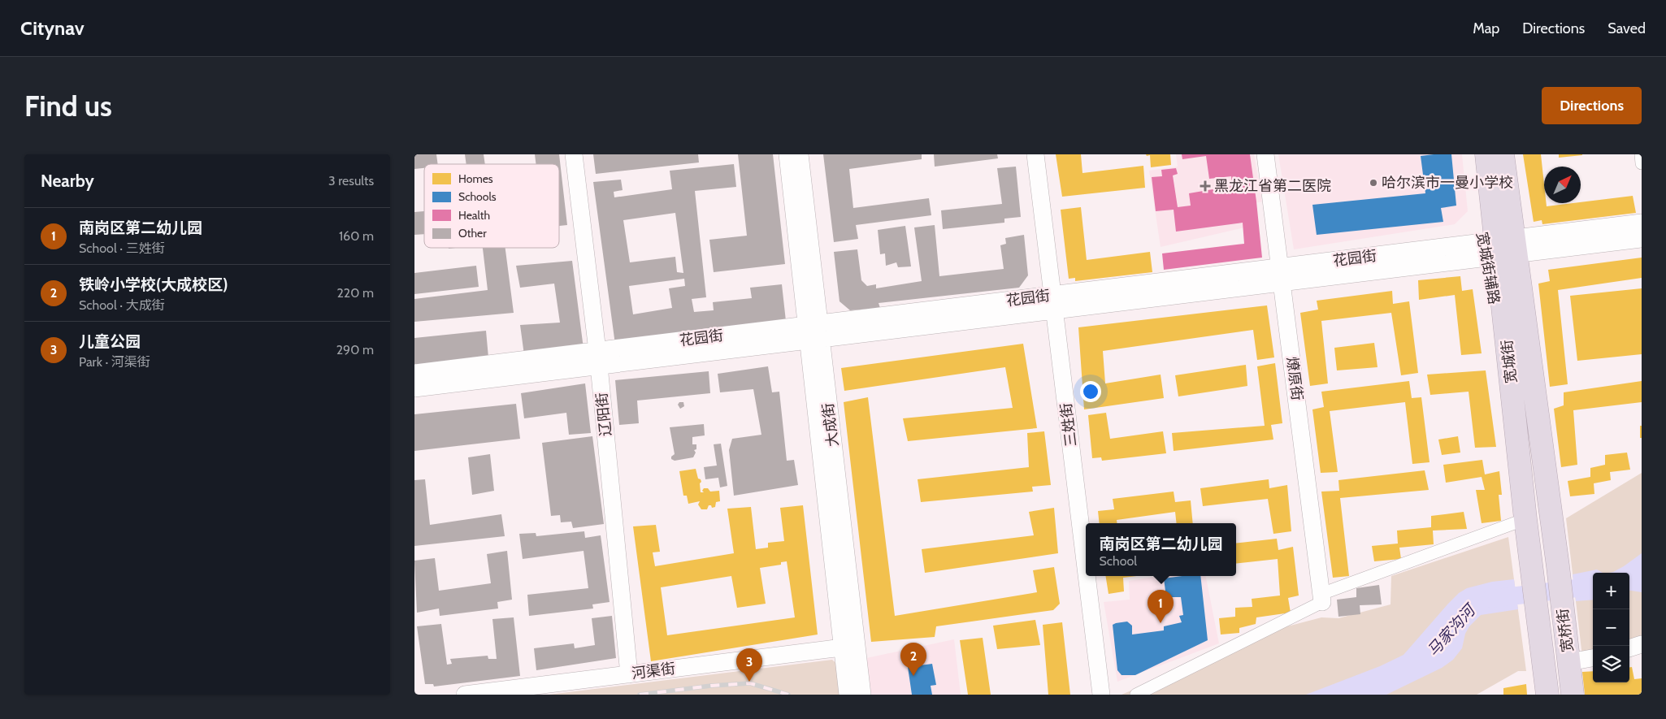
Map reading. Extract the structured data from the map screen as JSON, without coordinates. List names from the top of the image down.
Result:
{
  "streets": {
    "highway": ["宽城街辅路", "宽城街", "宽桥街"],
    "main road": [
      "花园街",
      "燎原街",
      "辽阳街",
      "大成街",
      "三姓街",
      "河渠街"
    ]
  },
  "crossings": [
    ["花园街", "宽城街辅路"],
    ["花园街", "宽城街"],
    ["花园街", "燎原街"],
    ["花园街", "辽阳街"],
    ["花园街", "大成街"],
    ["花园街", "三姓街"],
    ["宽城街辅路", "宽城街"],
    ["宽城街", "宽桥街"],
    ["辽阳街", "河渠街"],
    ["大成街", "河渠街"]
  ],
  "water": ["马家沟河"],
  "places": {
    "other": ["哈尔滨市一曼小学校"],
    "health": ["黑龙江省第二医院"]
  },
  "legend": [
    "Homes",
    "Schools",
    "Health",
    "Other"
  ],
  "north": "top right",
  "page": {
    "header": "Citynav",
    "nav": ["Map", "Directions", "Saved"],
    "buttons": "Directions",
    "title": "Find us",
    "heading": ["Nearby", "3 results"],
    "list": [
      {
        "mark": "1",
        "name": "南岗区第二幼儿园",
        "note": "School · 三姓街",
        "value": "160 m"
      },
      {
        "mark": "2",
        "name": "铁岭小学校(大成校区)",
        "note": "School · 大成街",
        "value": "220 m"
      },
      {
        "mark": "3",
        "name": "儿童公园",
        "note": "Park · 河渠街",
        "value": "290 m"
      }
    ],
    "popup": ["南岗区第二幼儿园", "School"],
    "map_buttons": ["+", "−"],
    "pins": ["1", "2", "3"]
  }
}
